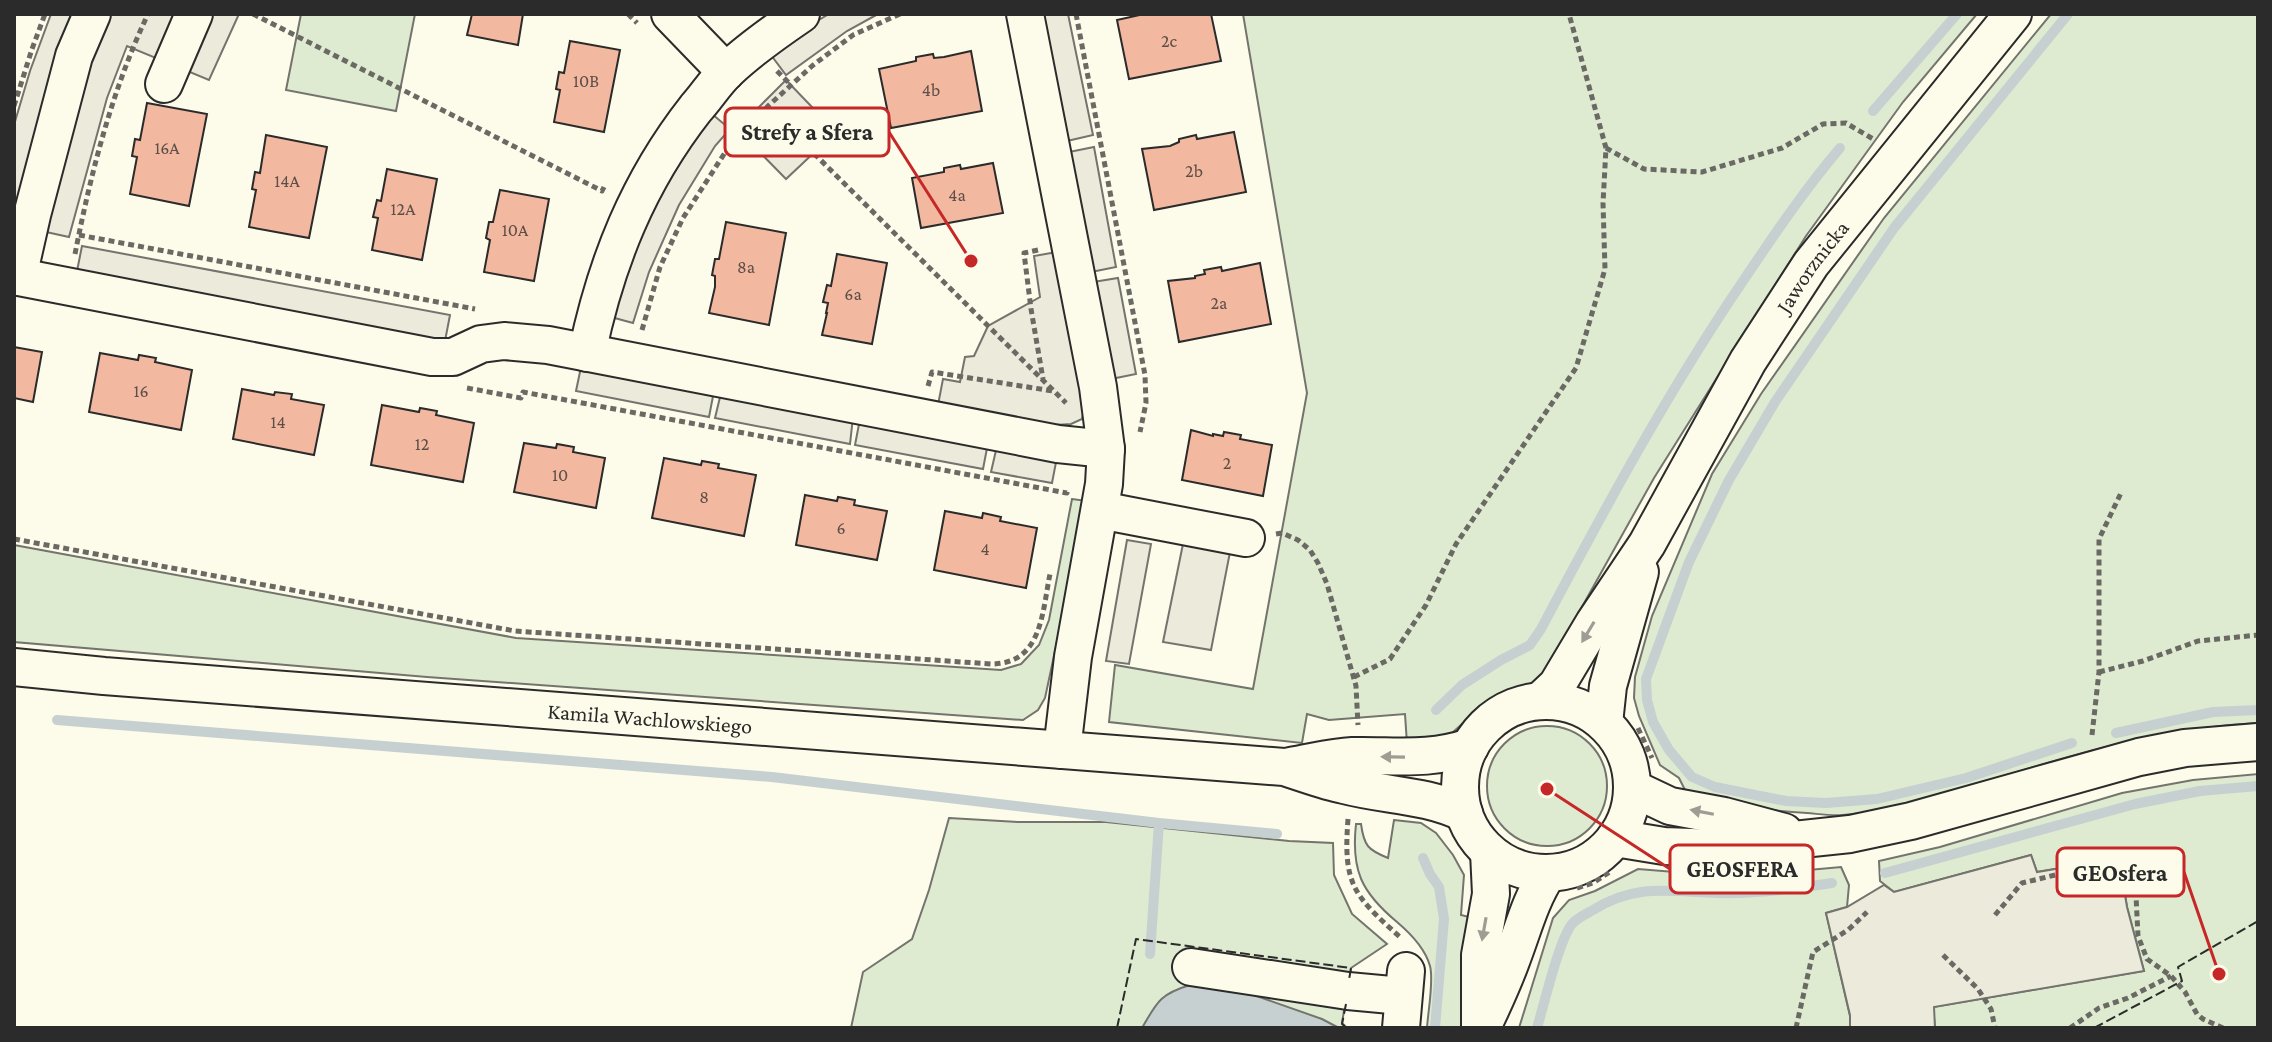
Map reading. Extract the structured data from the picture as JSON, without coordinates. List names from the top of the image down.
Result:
{
  "streets": {
    "street": ["Jaworznicka", "Kamila Wachlowskiego"]
  },
  "crossings": [
    ["Jaworznicka", "Kamila Wachlowskiego"]
  ],
  "places": ["Strefy a Sfera", "GEOSFERA", "GEOsfera"],
  "house_numbers": [
    "2c",
    "10B",
    "4b",
    "16A",
    "2b",
    "14A",
    "4a",
    "12A",
    "10A",
    "8a",
    "6a",
    "2a",
    "16",
    "14",
    "12",
    "2",
    "10",
    "8",
    "6",
    "4"
  ]
}
